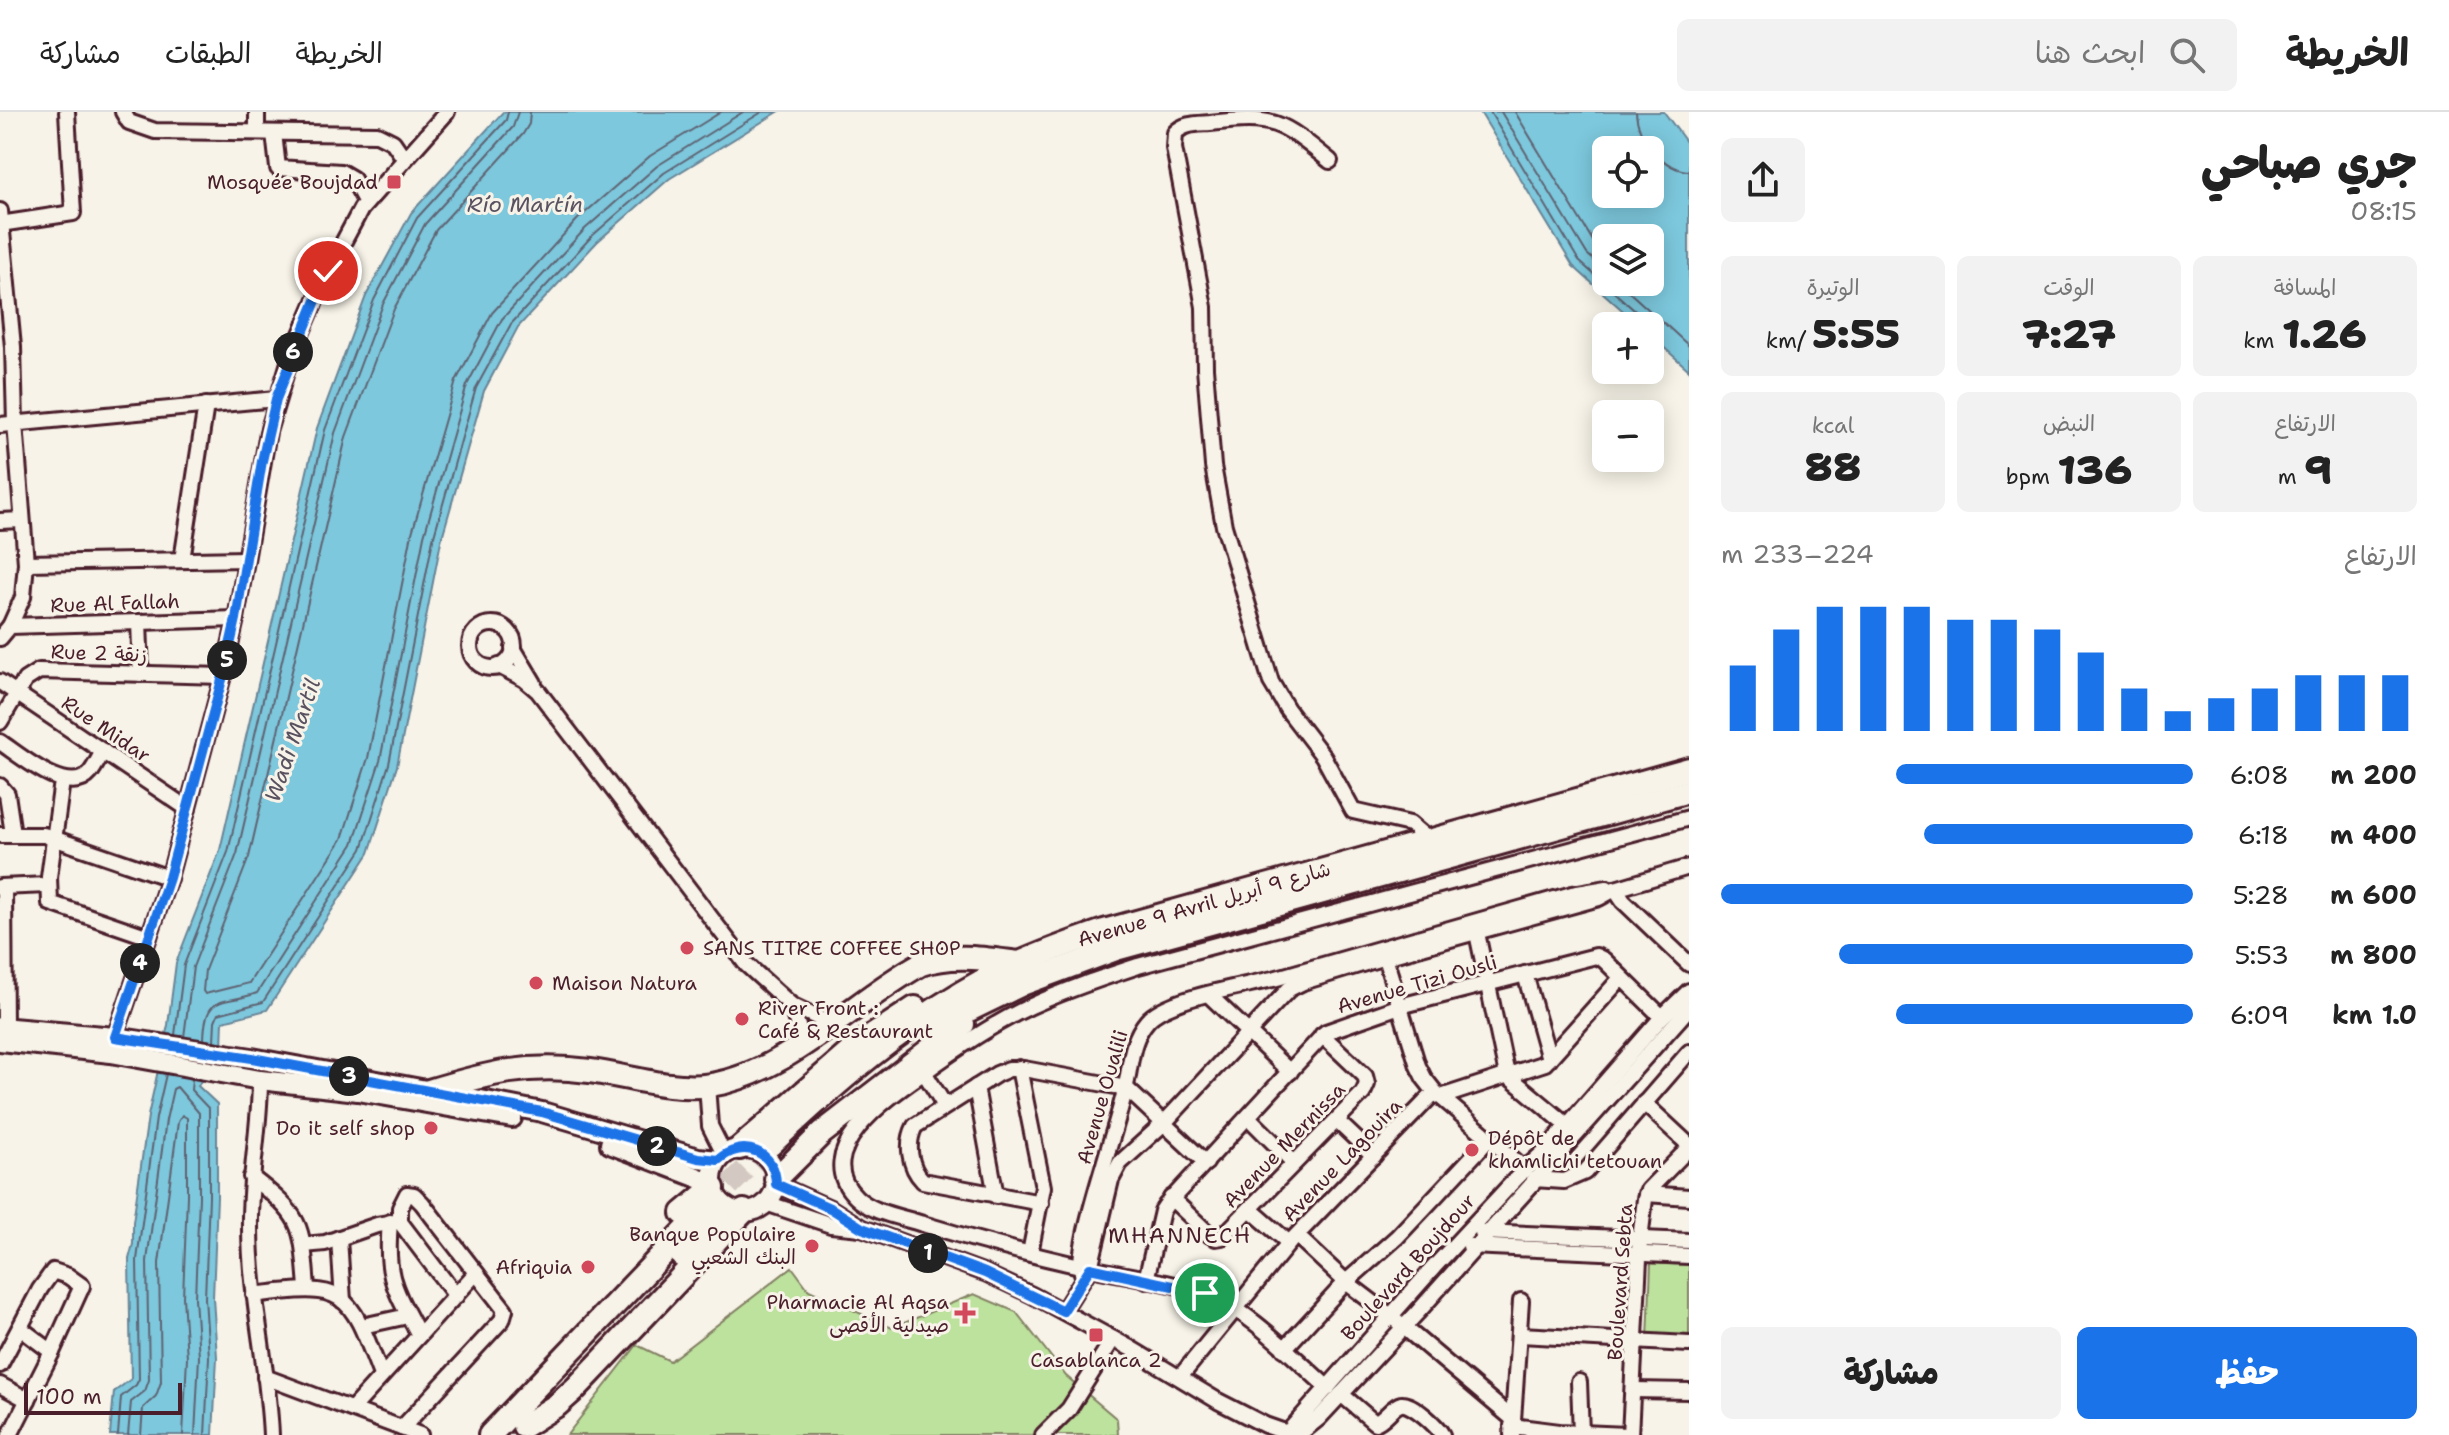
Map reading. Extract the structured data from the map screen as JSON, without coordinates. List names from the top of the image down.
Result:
{
  "streets": {
    "highway": ["Avenue 9 Avril شارع 9 أبريل"],
    "street": [
      "Rue Al Fallah",
      "Rue 2 زنقة",
      "Rue Midar",
      "Avenue Tizi Ousli",
      "Avenue Oualili",
      "Avenue Mernissa",
      "Avenue Lagouira",
      "Boulevard Boujdour",
      "Boulevard Sebta"
    ]
  },
  "crossings": [
    ["Rue 2 زنقة", "Rue Midar"],
    ["Avenue Tizi Ousli", "Avenue Mernissa"],
    ["Avenue Tizi Ousli", "Boulevard Boujdour"]
  ],
  "districts": ["MHANNECH"],
  "water": ["Río Martín", "Wadi Martil"],
  "places": {
    "transit": ["Mosquée Boujdad", "Casablanca 2"],
    "other": [
      "SANS TITRE COFFEE SHOP",
      "Maison Natura",
      "River Front : Café & Restaurant",
      "Do it self shop",
      "Dépôt de khamlichi tetouan",
      "Banque Populaire البنك الشعبي",
      "Afriquia"
    ],
    "health": ["Pharmacie Al Aqsa صيدلية الأقصى"]
  },
  "scale_bar": "100 m",
  "page": {
    "header": "الخريطة",
    "search": "ابحث هنا",
    "nav": ["الخريطة", "الطبقات", "مشاركة"],
    "heading": ["جري صباحي", "08:15"],
    "map_buttons": ["+", "−"],
    "stats": [
      ["المسافة", "1.26 km"],
      ["الوقت", "7:27"],
      ["الوتيرة", "5:55 /km"],
      ["الارتفاع", "9 m"],
      ["النبض", "136 bpm"],
      ["kcal", "88"]
    ],
    "pins": [
      "6",
      "5",
      "4",
      "3",
      "2",
      "1"
    ],
    "chart": ["الارتفاع", "224–233 m"],
    "list": [
      {
        "name": "200 m",
        "note": "6:08"
      },
      {
        "name": "400 m",
        "note": "6:18"
      },
      {
        "name": "600 m",
        "note": "5:28"
      },
      {
        "name": "800 m",
        "note": "5:53"
      },
      {
        "name": "1.0 km",
        "note": "6:09"
      }
    ],
    "buttons": ["حفظ", "مشاركة"],
    "scale": "100 m"
  }
}
